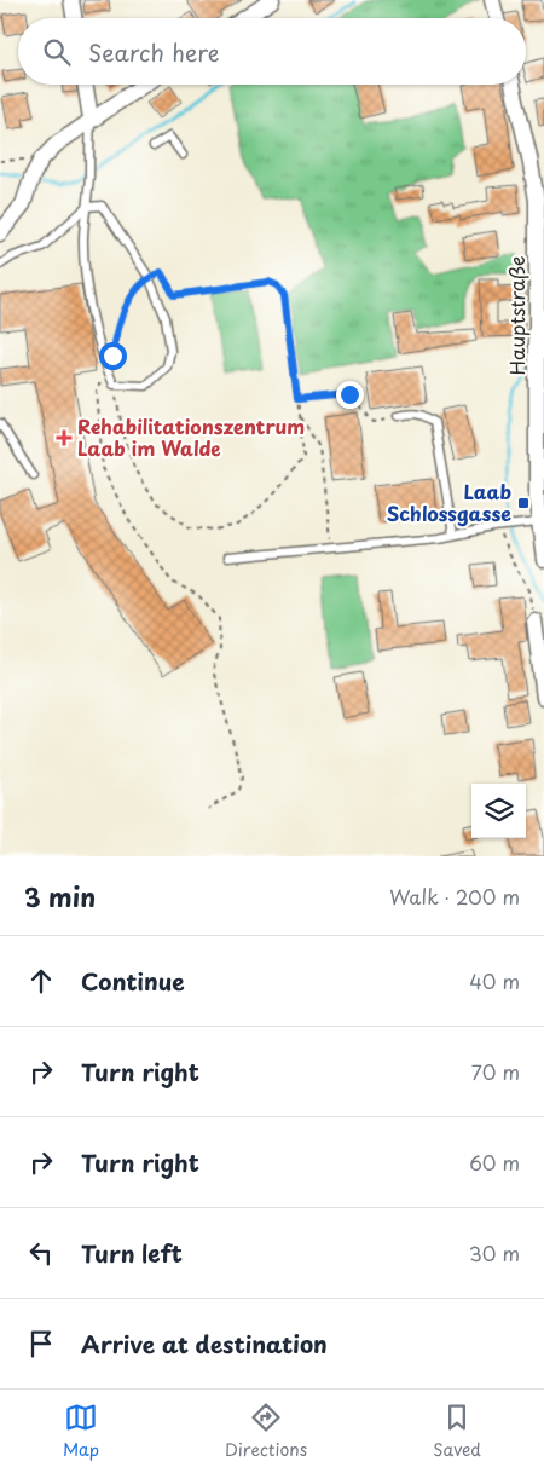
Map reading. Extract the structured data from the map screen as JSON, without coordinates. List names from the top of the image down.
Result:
{
  "streets": {
    "street": ["Hauptstraße"]
  },
  "places": {
    "health": ["Rehabilitationszentrum Laab im Walde"],
    "transit": ["Laab Schlossgasse"]
  },
  "page": {
    "search": "Search here",
    "heading": ["3 min", "Walk · 200 m"],
    "list": [
      ["Continue", "40 m"],
      ["Turn right", "70 m"],
      ["Turn right", "60 m"],
      ["Turn left", "30 m"],
      "Arrive at destination"
    ],
    "nav": ["Map", "Directions", "Saved"]
  }
}
